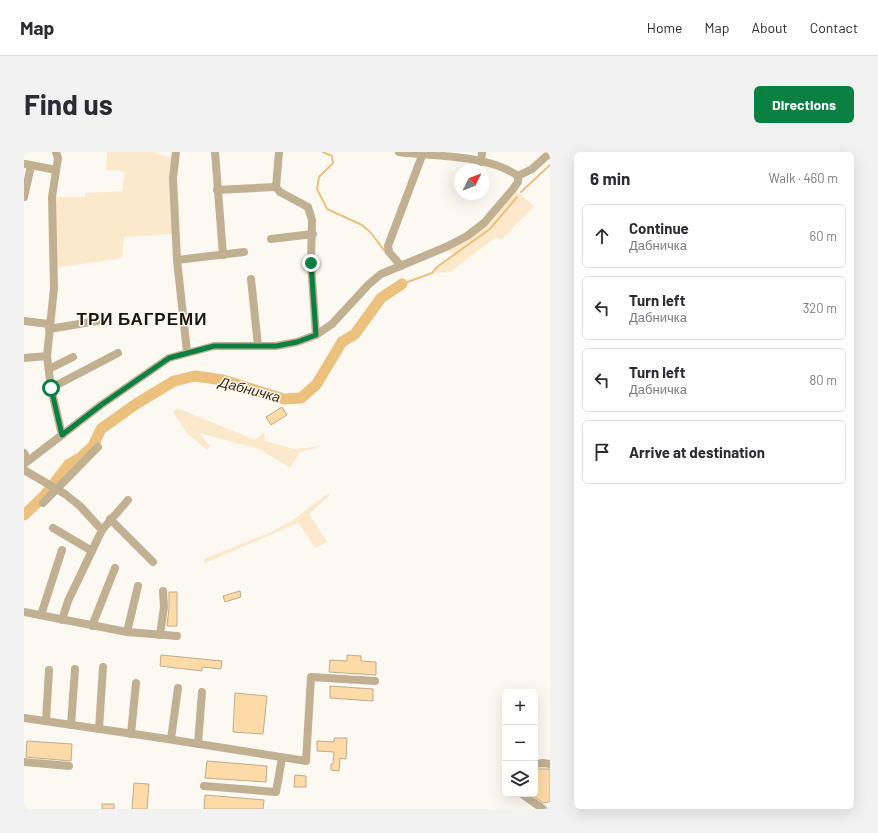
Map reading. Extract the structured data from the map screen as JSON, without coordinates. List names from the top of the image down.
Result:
{
  "districts": ["ТРИ БАГРЕМИ"],
  "water": ["Дабничка"],
  "north": "top right",
  "page": {
    "header": "Map",
    "nav": [
      "Home",
      "Map",
      "About",
      "Contact"
    ],
    "buttons": "Directions",
    "title": "Find us",
    "heading": ["6 min", "Walk · 460 m"],
    "list": [
      ["Continue", "Дабничка", "60 m"],
      ["Turn left", "Дабничка", "320 m"],
      ["Turn left", "Дабничка", "80 m"],
      "Arrive at destination"
    ],
    "map_buttons": ["+", "−"]
  }
}
